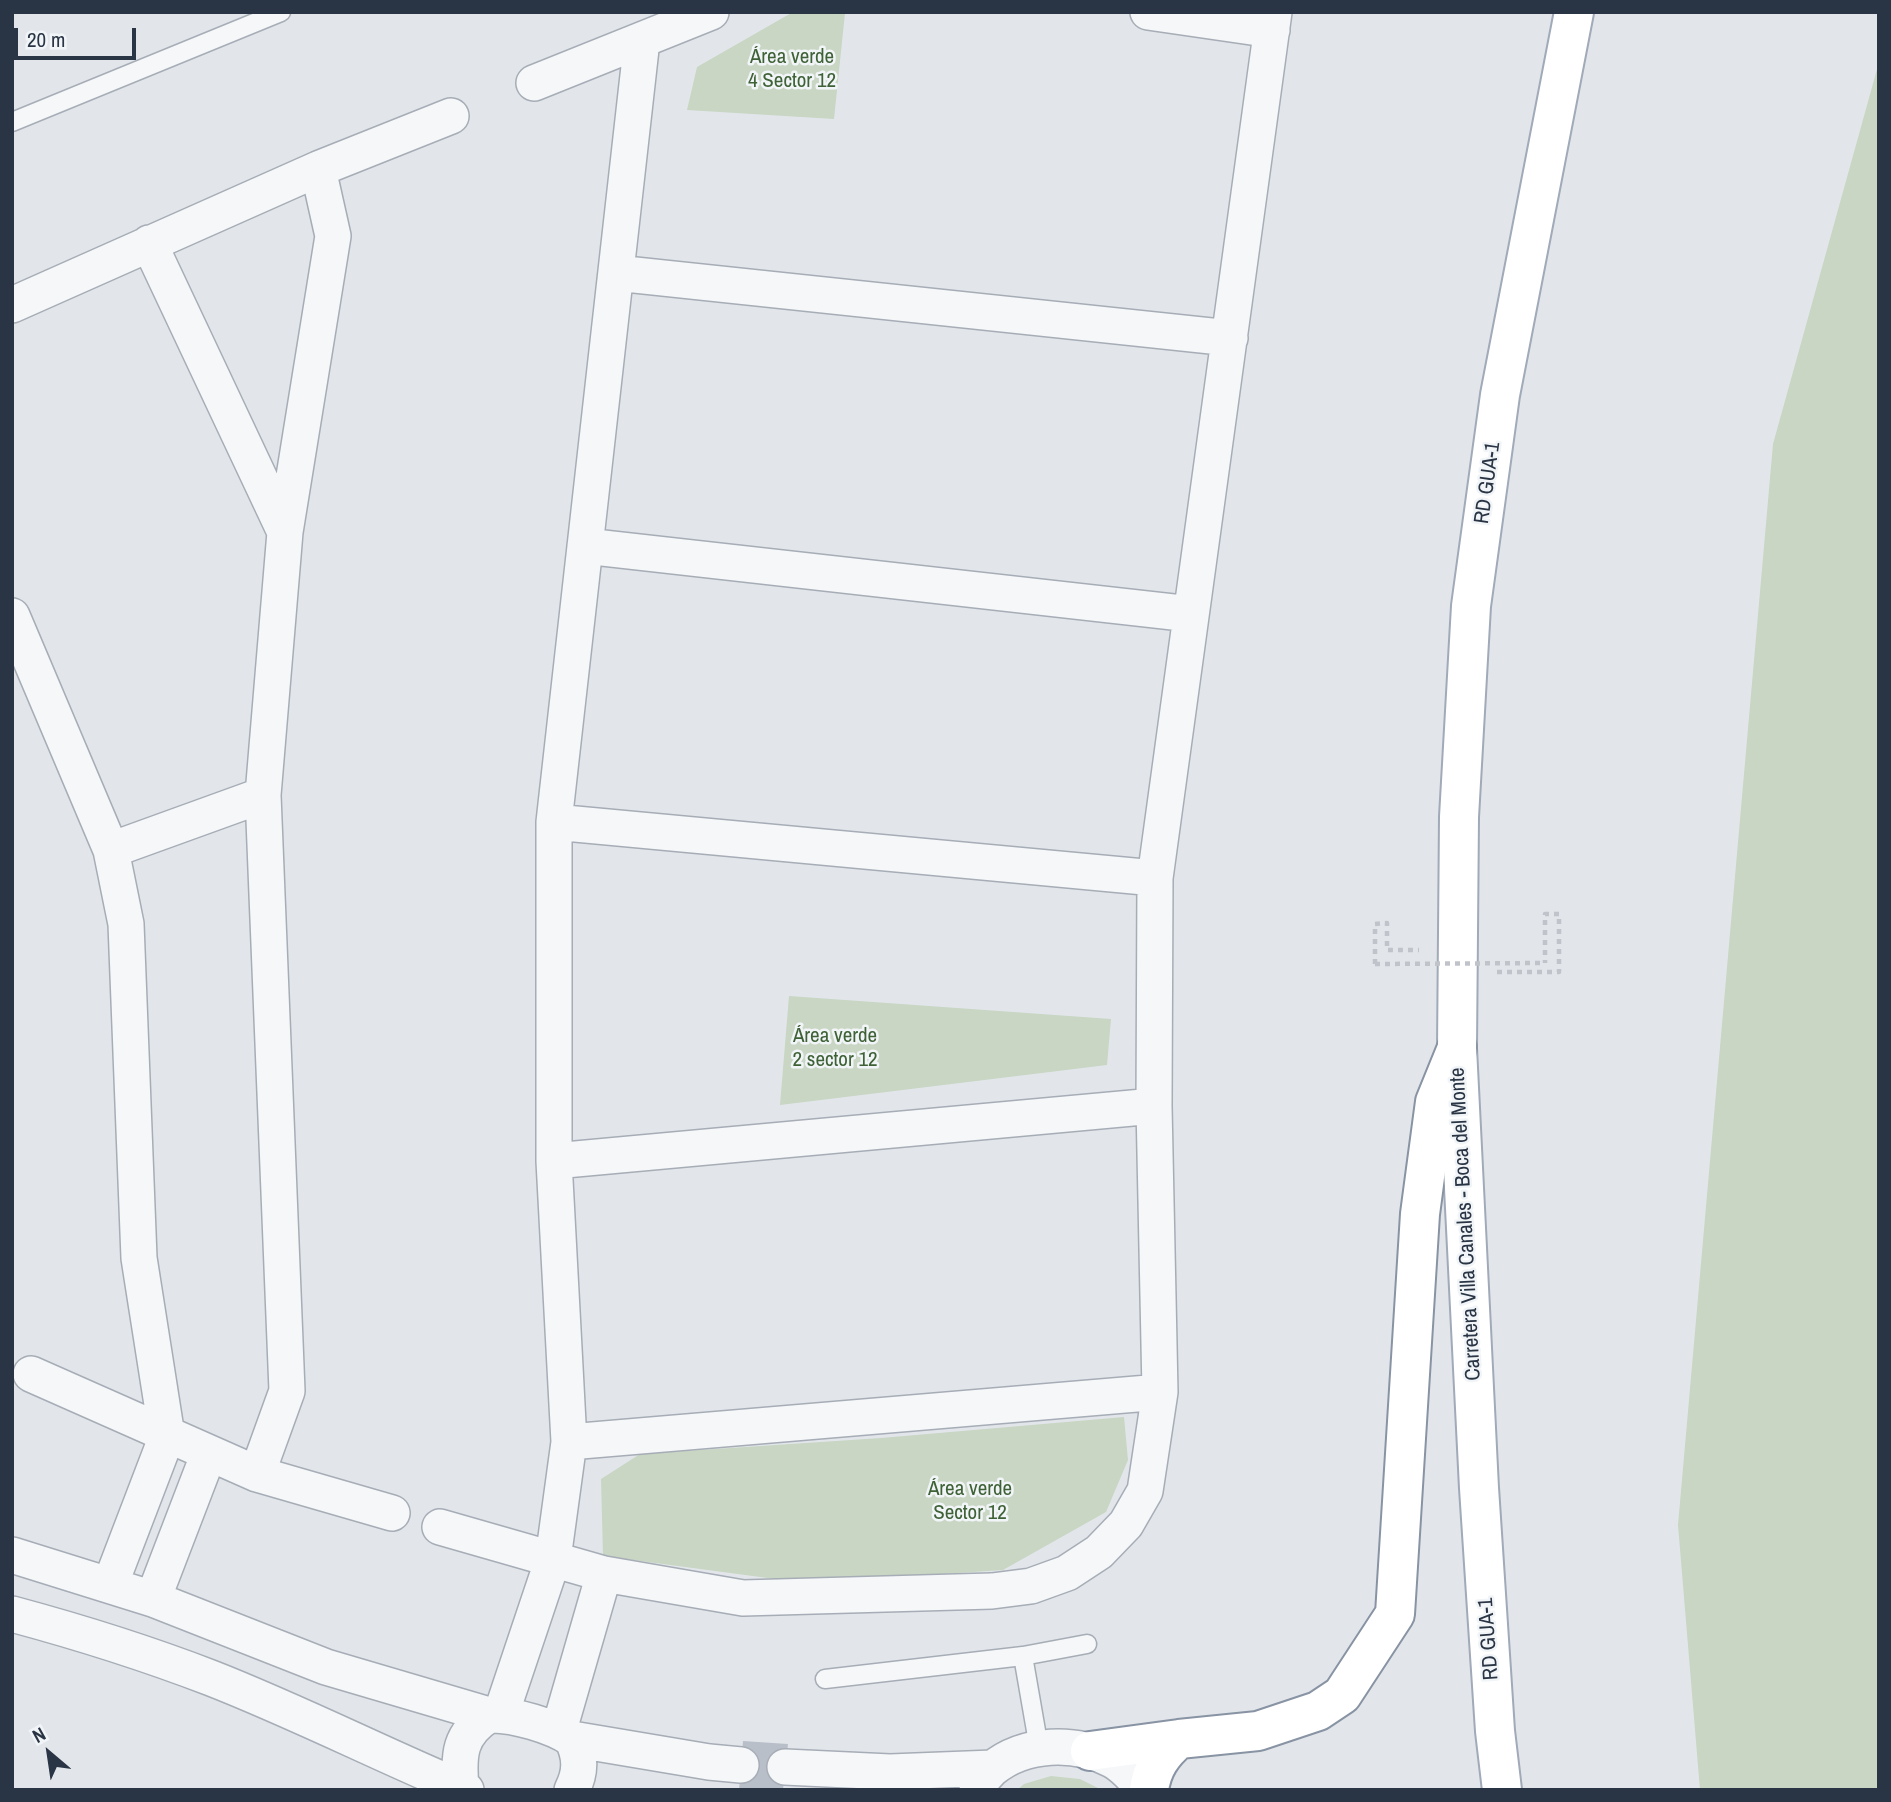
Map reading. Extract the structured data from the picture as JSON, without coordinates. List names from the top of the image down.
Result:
{
  "streets": {
    "main road": ["RD GUA-1", "Carretera Villa Canales - Boca del Monte"]
  },
  "crossings": [
    ["RD GUA-1", "Carretera Villa Canales - Boca del Monte"]
  ],
  "parks": ["Área verde 4 Sector 12", "Área verde 2 sector 12", "Área verde Sector 12"],
  "scale_bar": "20 m",
  "north": "top left"
}
